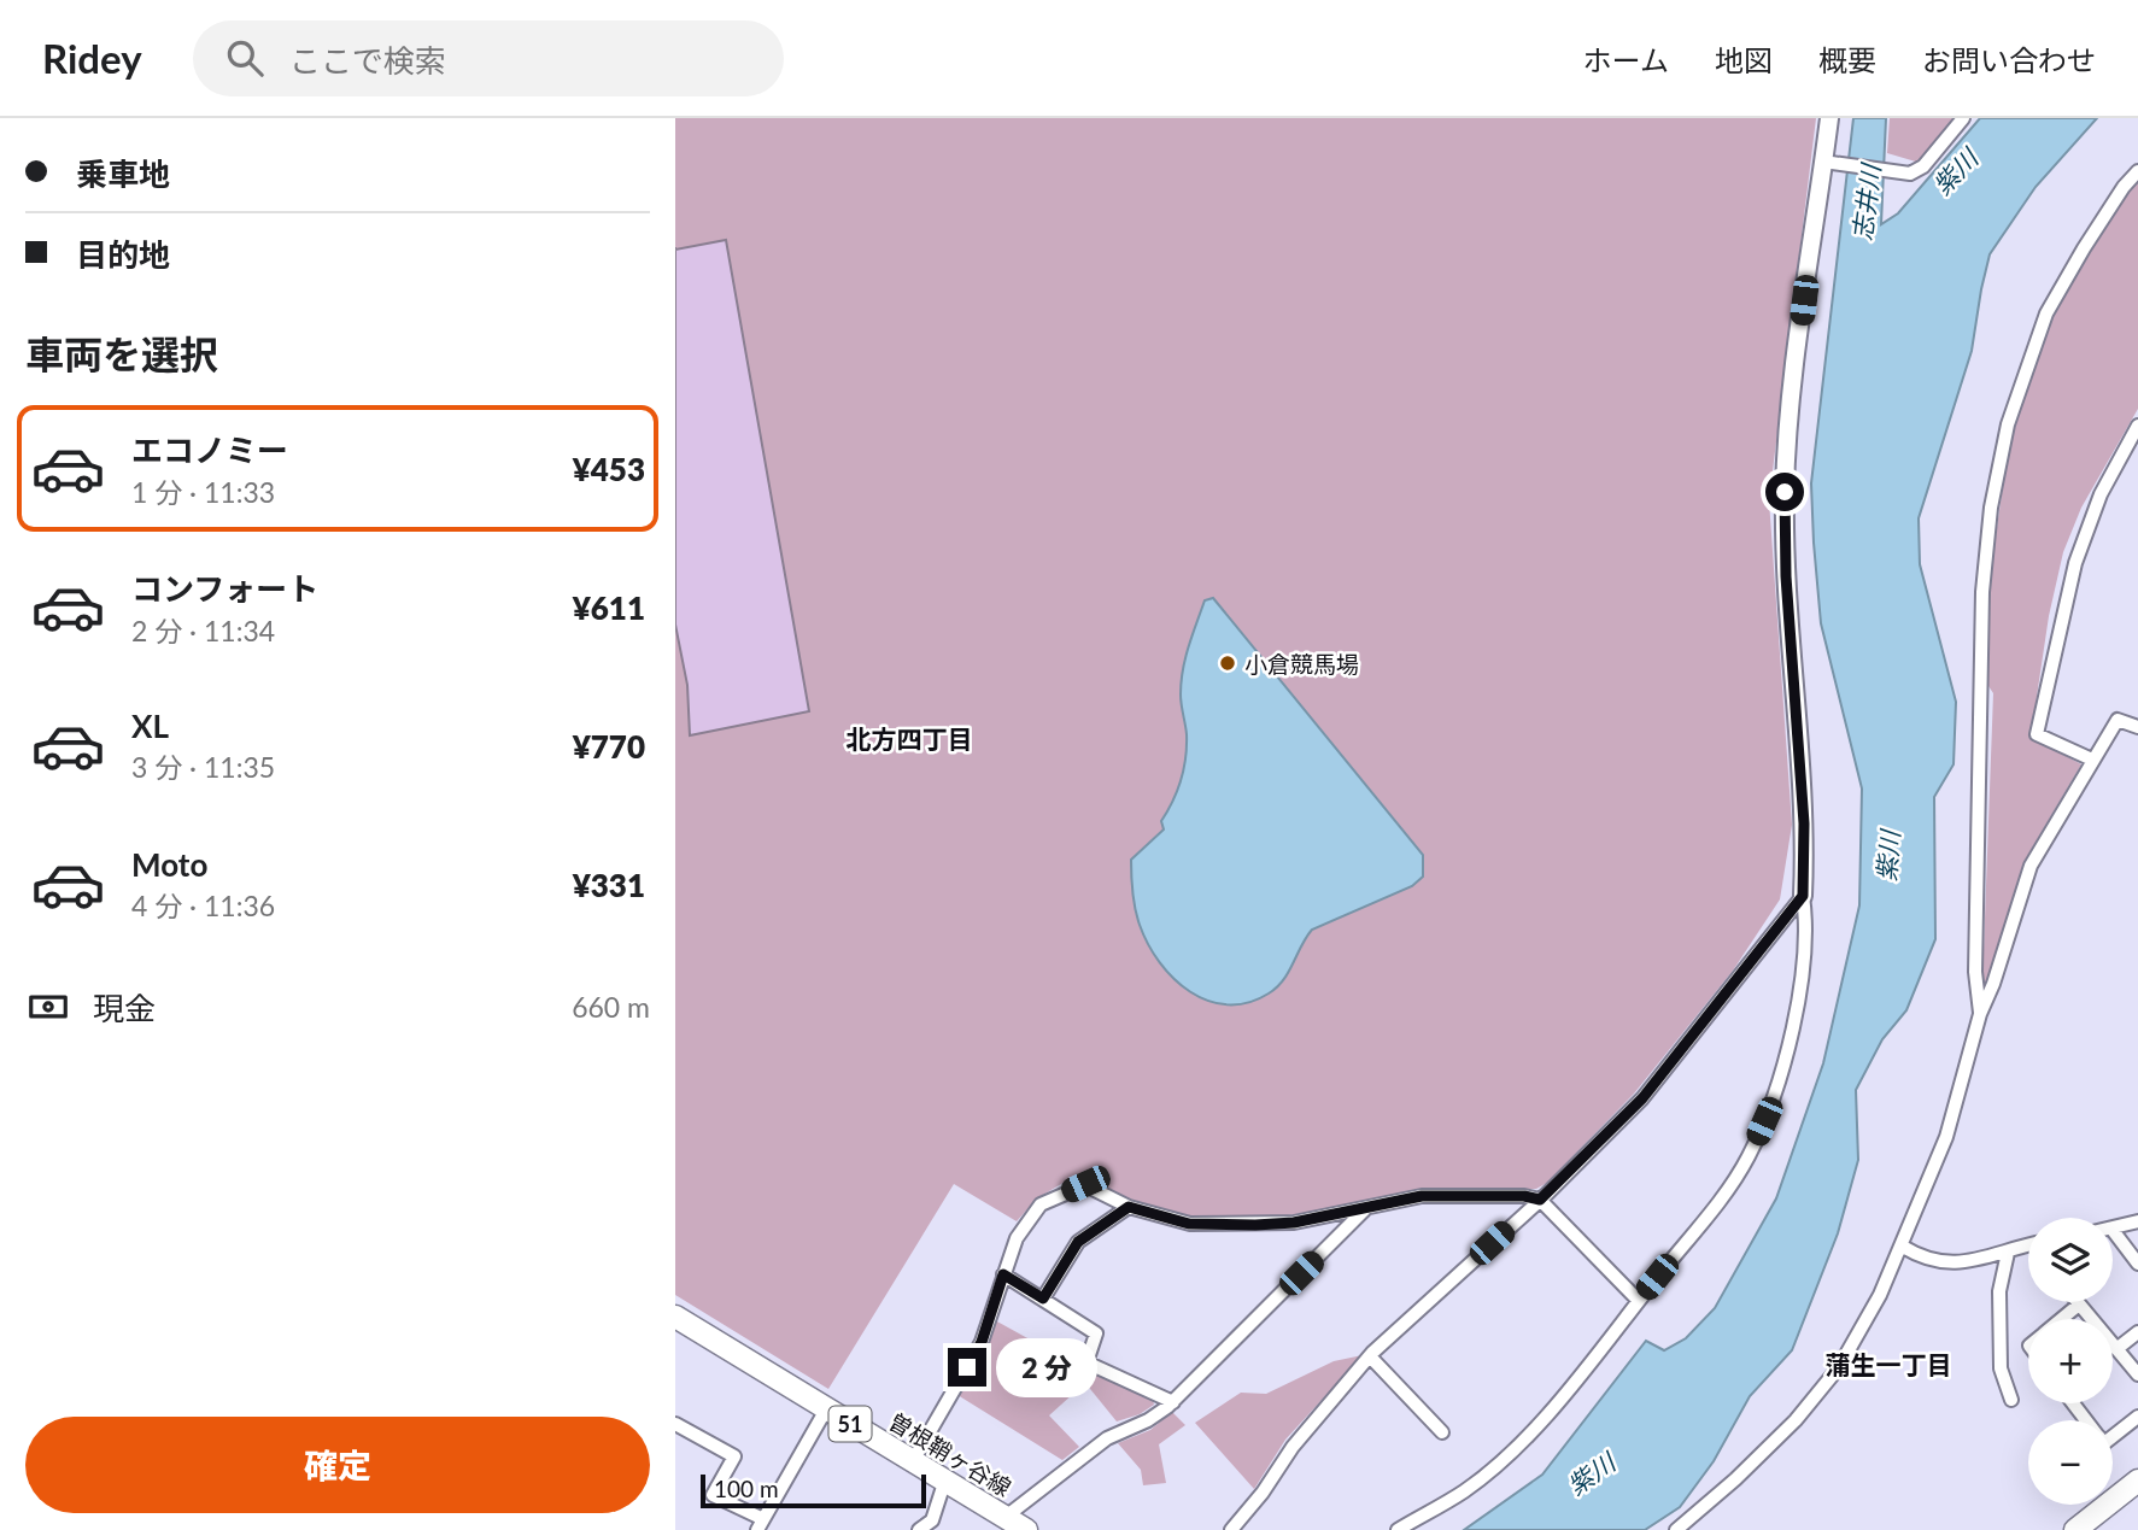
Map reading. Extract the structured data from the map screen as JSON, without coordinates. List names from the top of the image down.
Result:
{
  "streets": {
    "main road": ["51", "曽根鞘ヶ谷線"]
  },
  "districts": ["北方四丁目", "蒲生一丁目"],
  "water": ["紫川", "志井川"],
  "places": ["小倉競馬場"],
  "scale_bar": "100 m",
  "page": {
    "header": "Ridey",
    "search": "ここで検索",
    "nav": [
      "ホーム",
      "地図",
      "概要",
      "お問い合わせ"
    ],
    "banner": ["乗車地", "目的地"],
    "heading": "車両を選択",
    "list": [
      {
        "name": "エコノミー",
        "note": "1 分 · 11:33",
        "value": "¥453"
      },
      {
        "name": "コンフォート",
        "note": "2 分 · 11:34",
        "value": "¥611"
      },
      {
        "name": "XL",
        "note": "3 分 · 11:35",
        "value": "¥770"
      },
      {
        "name": "Moto",
        "note": "4 分 · 11:36",
        "value": "¥331"
      }
    ],
    "pay": ["現金", "660 m"],
    "map_buttons": ["+", "−"],
    "bubble": "2 分",
    "buttons": "確定",
    "scale": "100 m"
  }
}
